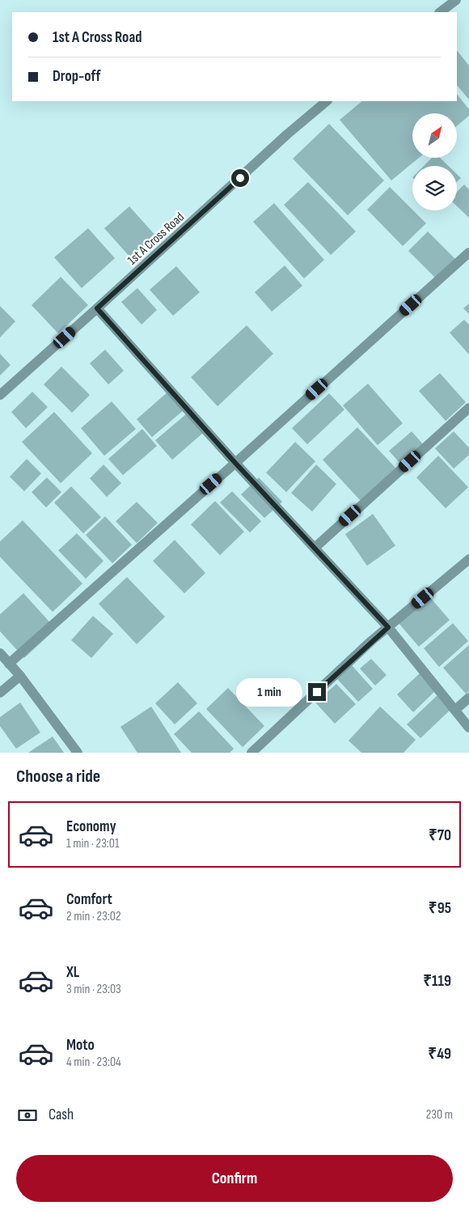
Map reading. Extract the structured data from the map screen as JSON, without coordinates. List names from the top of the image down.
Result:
{
  "streets": {
    "street": ["1st A Cross Road"]
  },
  "north": "top right",
  "page": {
    "banner": ["1st A Cross Road", "Drop-off"],
    "bubble": "1 min",
    "heading": "Choose a ride",
    "list": [
      {
        "name": "Economy",
        "note": "1 min · 23:01",
        "value": "₹70"
      },
      {
        "name": "Comfort",
        "note": "2 min · 23:02",
        "value": "₹95"
      },
      {
        "name": "XL",
        "note": "3 min · 23:03",
        "value": "₹119"
      },
      {
        "name": "Moto",
        "note": "4 min · 23:04",
        "value": "₹49"
      }
    ],
    "pay": ["Cash", "230 m"],
    "buttons": "Confirm"
  }
}
